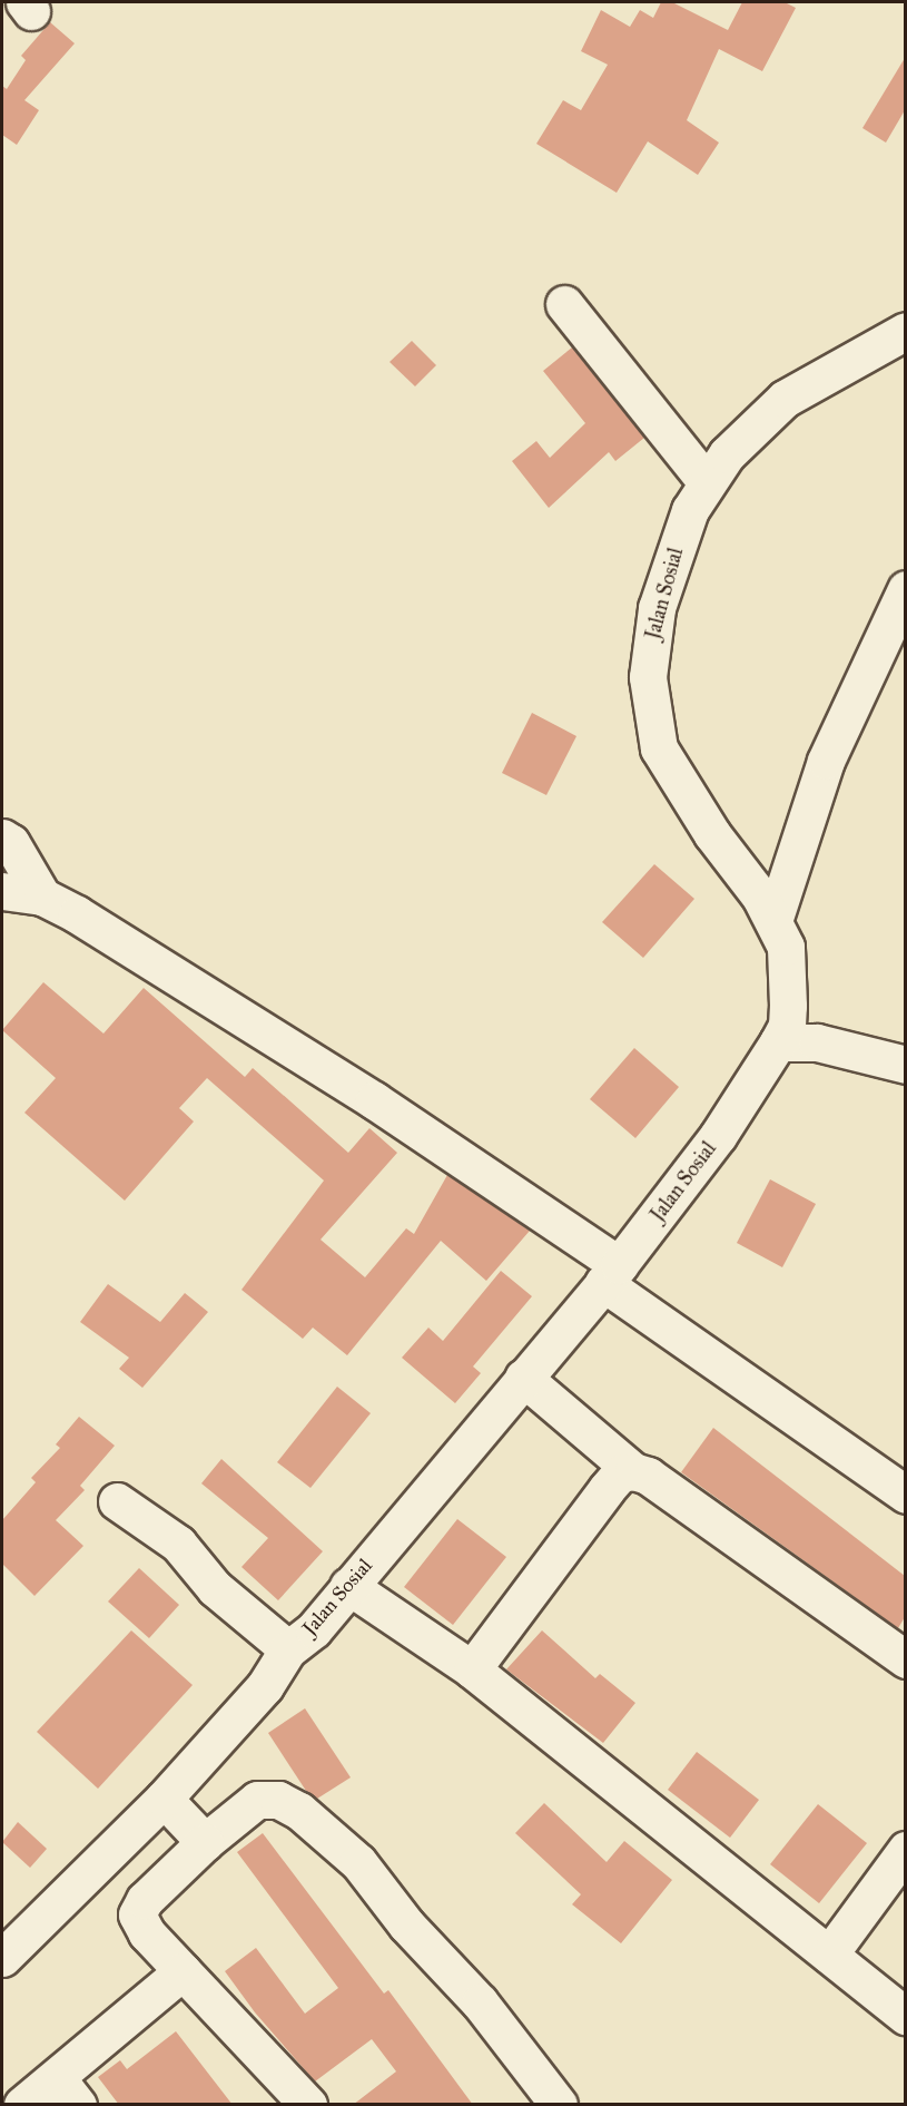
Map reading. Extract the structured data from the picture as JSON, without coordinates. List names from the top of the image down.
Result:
{
  "streets": {
    "street": ["Jalan Sosial"]
  }
}
